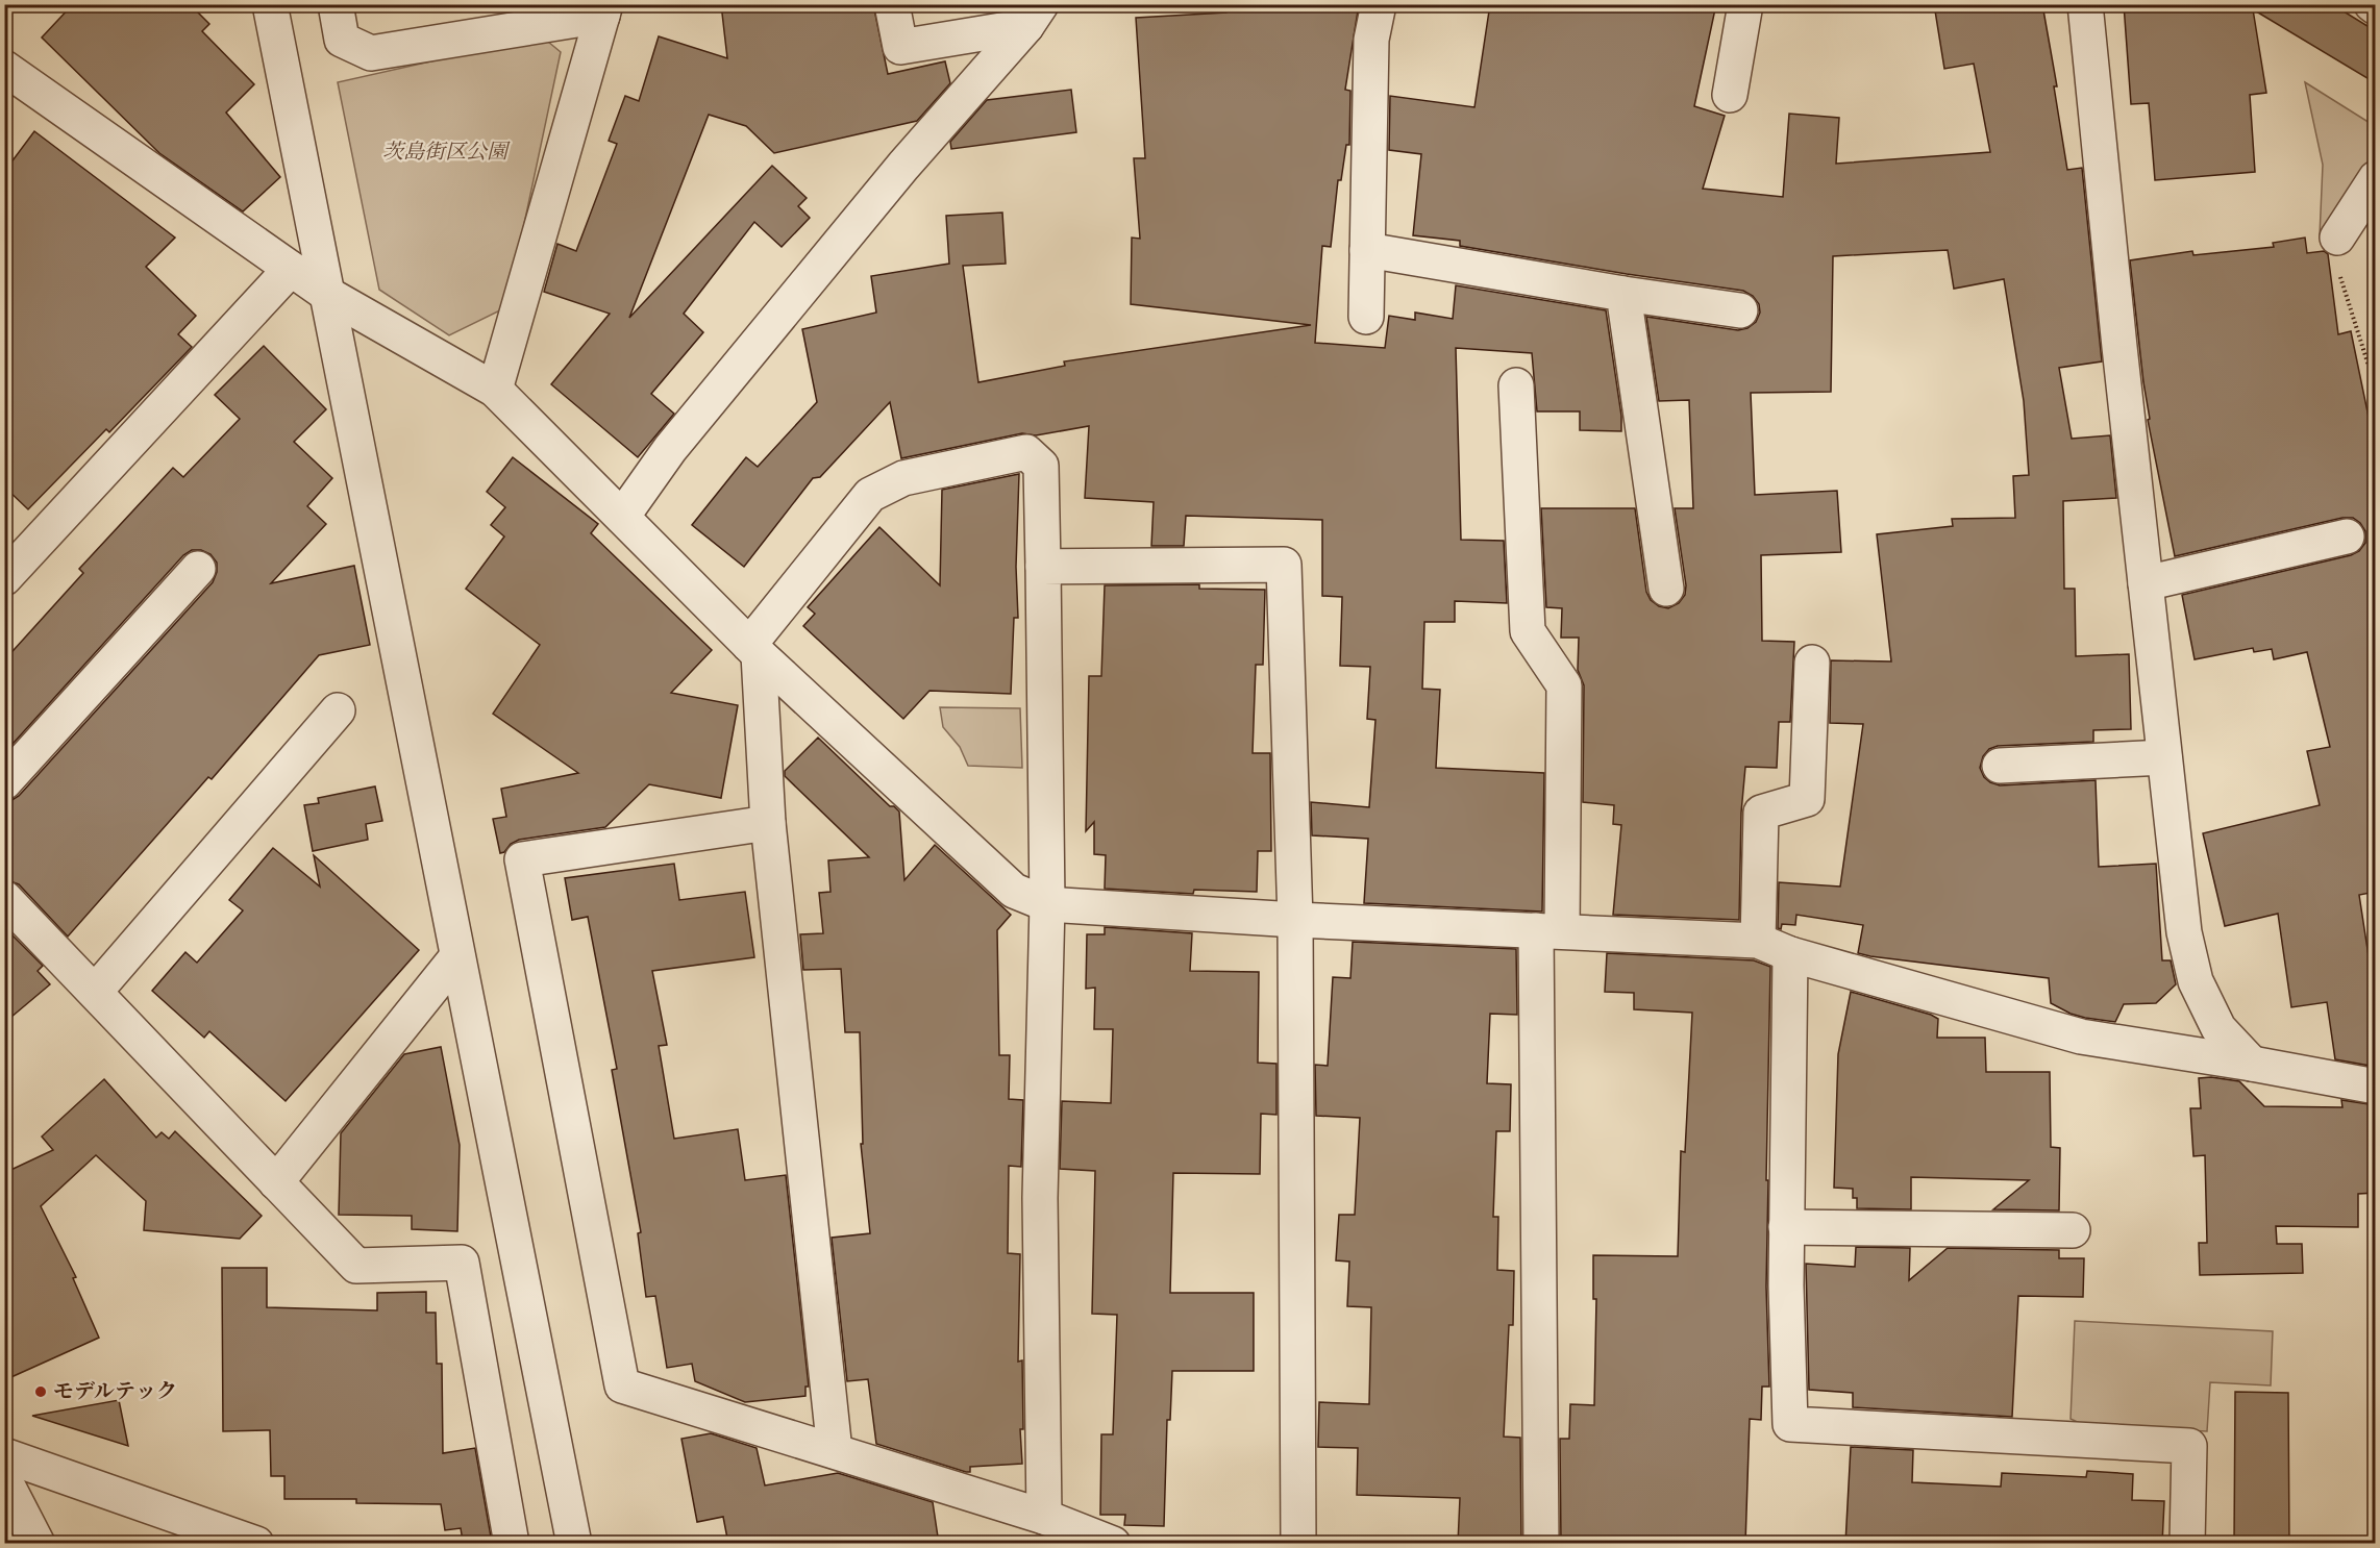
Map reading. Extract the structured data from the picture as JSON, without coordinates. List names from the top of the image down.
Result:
{
  "parks": ["茨島街区公園"],
  "places": ["モデルテック"]
}
